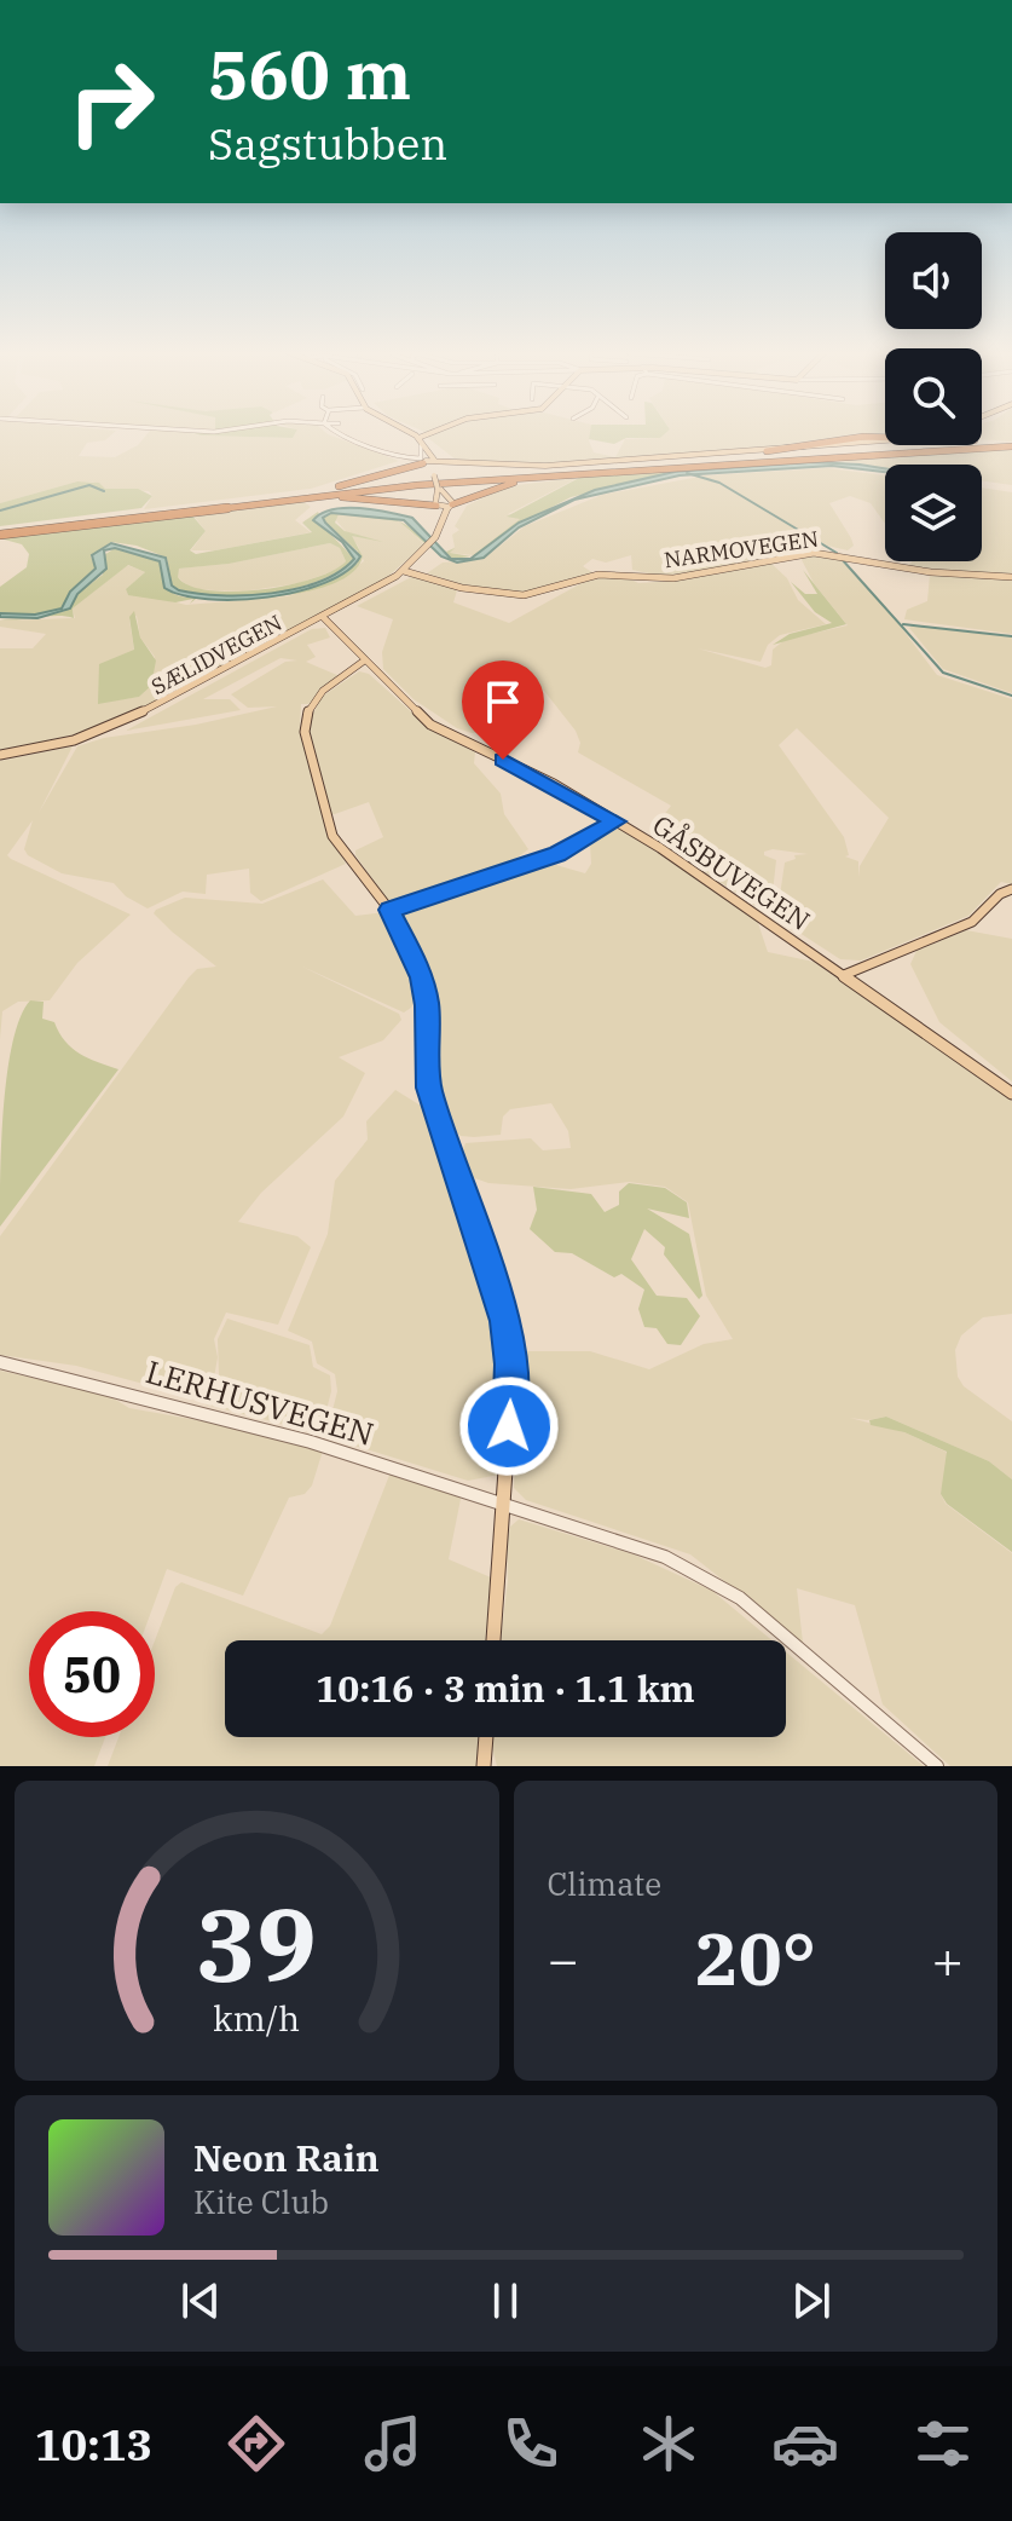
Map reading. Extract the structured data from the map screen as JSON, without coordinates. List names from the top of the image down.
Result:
{
  "streets": {
    "main road": ["NARMOVEGEN", "SÆLIDVEGEN", "GÅSBUVEGEN"],
    "street": ["LERHUSVEGEN"]
  },
  "crossings": [
    ["NARMOVEGEN", "SÆLIDVEGEN"],
    ["SÆLIDVEGEN", "GÅSBUVEGEN"]
  ],
  "page": {
    "turn": ["560 m", "Sagstubben"],
    "limit": "50",
    "trip": "10:16 · 3 min · 1.1 km",
    "tile": "Climate",
    "heat": ["−", "20°", "+"],
    "song": ["Neon Rain", "Kite Club"],
    "tabs": "10:13",
    "gauge": ["39", "km/h"]
  }
}
